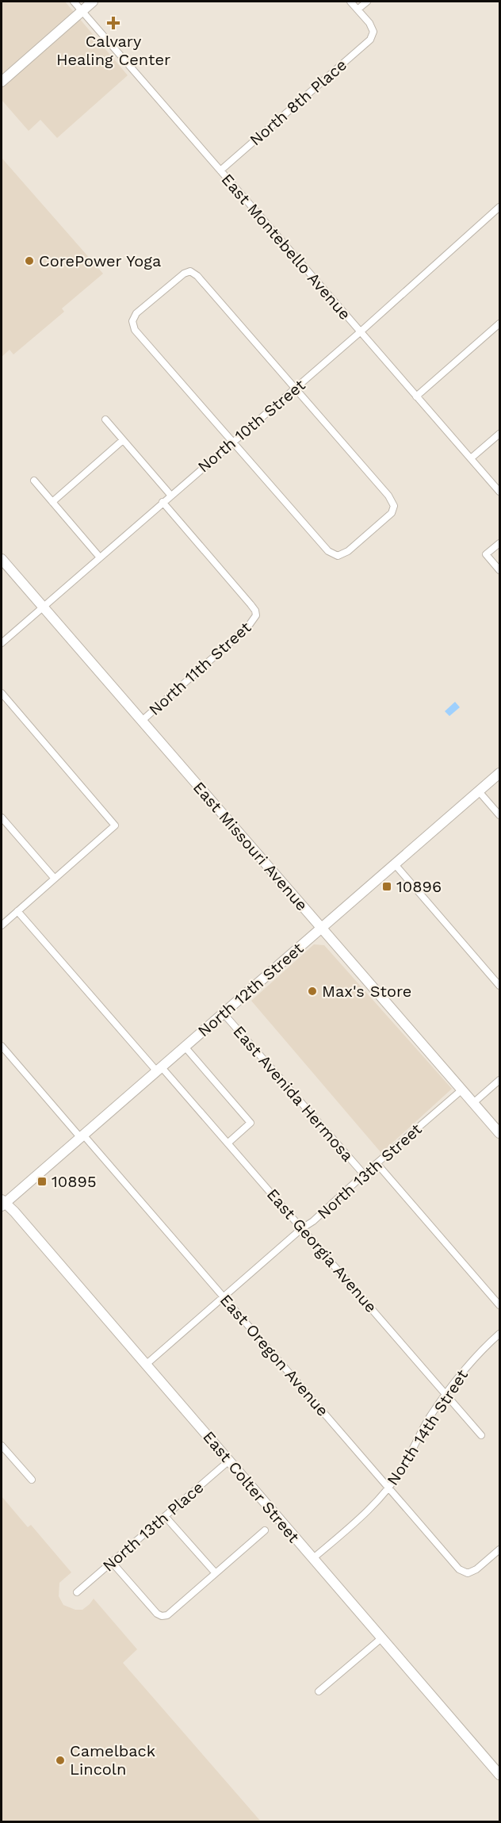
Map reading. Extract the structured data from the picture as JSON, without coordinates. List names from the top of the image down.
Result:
{
  "streets": {
    "street": [
      "North 8th Place",
      "East Montebello Avenue",
      "North 10th Street",
      "North 11th Street",
      "East Missouri Avenue",
      "North 12th Street",
      "East Avenida Hermosa",
      "North 13th Street",
      "East Georgia Avenue",
      "East Oregon Avenue",
      "North 14th Street",
      "East Colter Street",
      "North 13th Place"
    ]
  },
  "crossings": [
    ["North 8th Place", "East Montebello Avenue"],
    ["East Montebello Avenue", "North 10th Street"],
    ["North 10th Street", "North 11th Street"],
    ["North 10th Street", "East Missouri Avenue"],
    ["North 11th Street", "East Missouri Avenue"],
    ["East Missouri Avenue", "North 12th Street"],
    ["East Missouri Avenue", "North 13th Street"],
    ["North 12th Street", "East Avenida Hermosa"],
    ["North 12th Street", "East Georgia Avenue"],
    ["North 12th Street", "East Oregon Avenue"],
    ["North 12th Street", "East Colter Street"],
    ["East Avenida Hermosa", "North 13th Street"],
    ["North 13th Street", "East Georgia Avenue"],
    ["North 13th Street", "East Oregon Avenue"],
    ["North 13th Street", "East Colter Street"],
    ["East Georgia Avenue", "North 14th Street"],
    ["East Oregon Avenue", "North 14th Street"],
    ["North 14th Street", "East Colter Street"],
    ["East Colter Street", "North 13th Place"]
  ],
  "places": {
    "health": ["Calvary Healing Center"],
    "other": ["CorePower Yoga", "Max's Store", "Camelback Lincoln"],
    "transit": ["10896", "10895"]
  }
}
